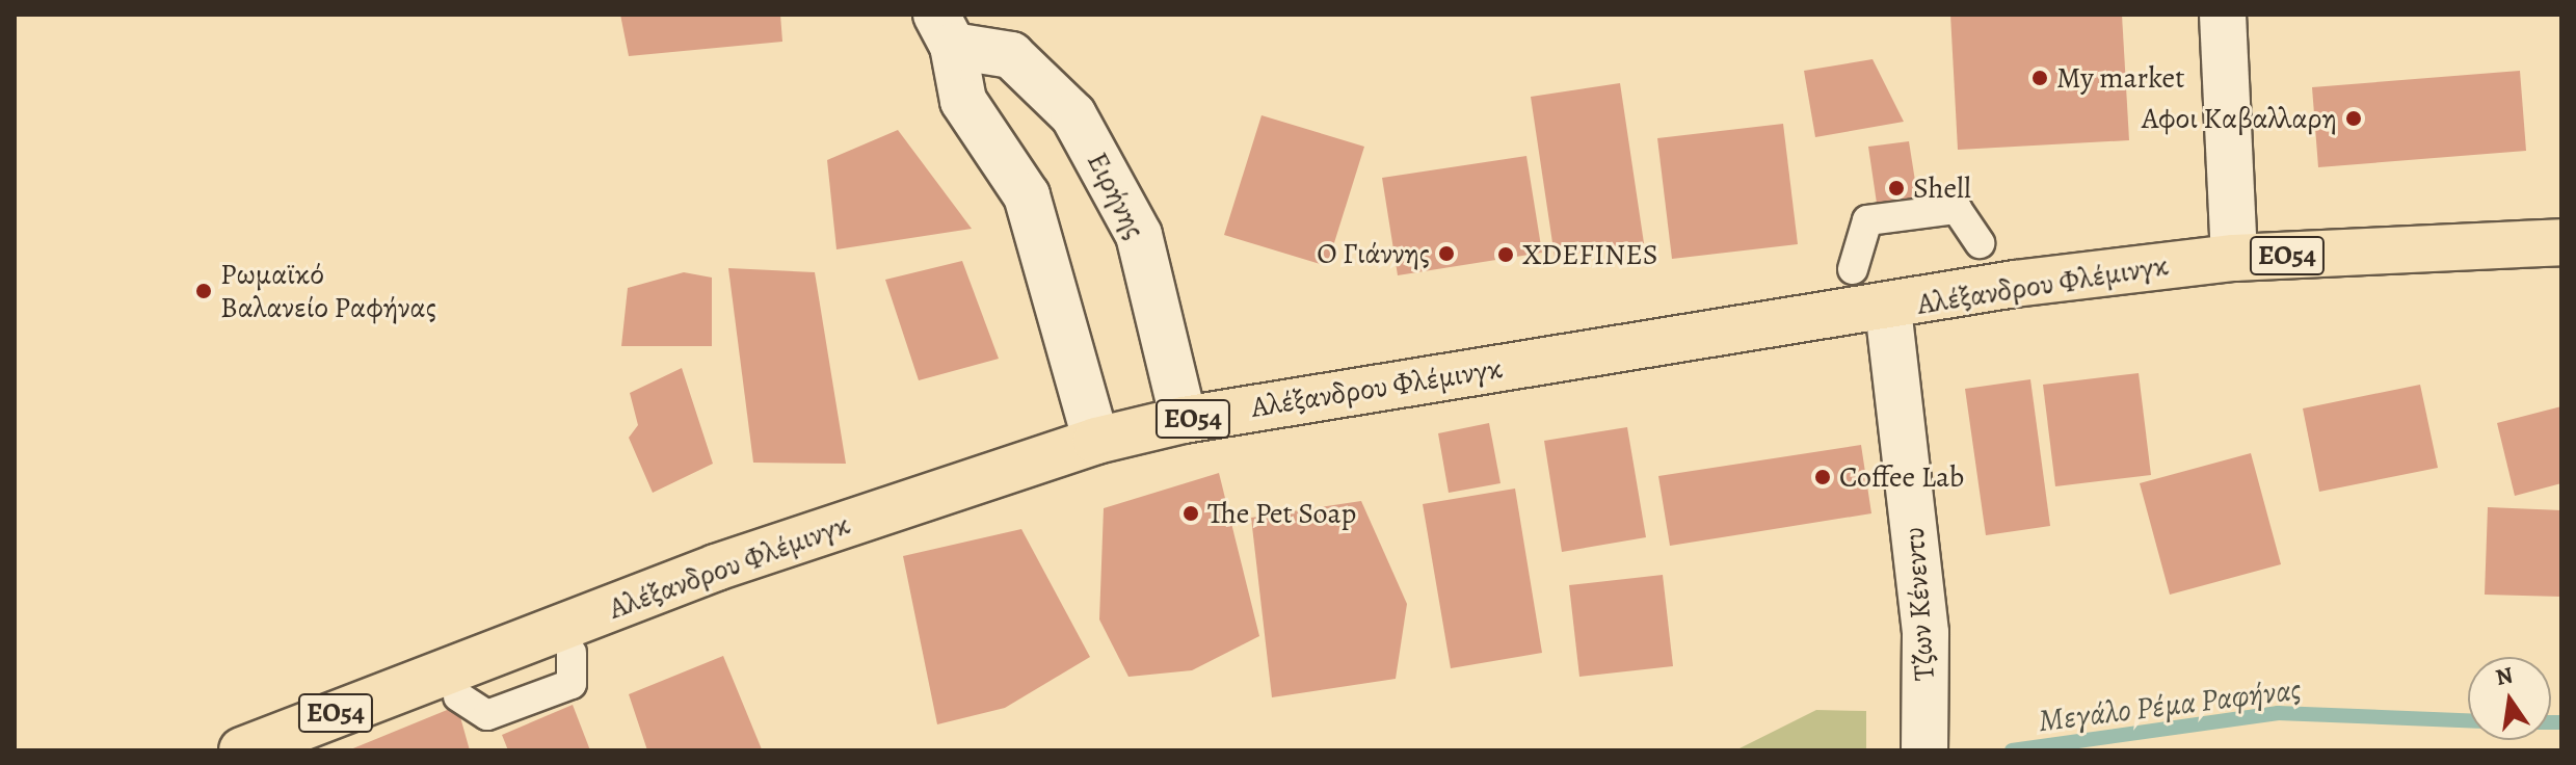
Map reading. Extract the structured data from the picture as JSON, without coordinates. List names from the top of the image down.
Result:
{
  "streets": {
    "main road": ["ΕΟ54", "Αλέξανδρου Φλέμινγκ"],
    "street": ["Ειρήνης", "Τζων Κένεντυ"]
  },
  "crossings": [
    ["Ειρήνης", "Αλέξανδρου Φλέμινγκ"],
    ["Αλέξανδρου Φλέμινγκ", "Τζων Κένεντυ"]
  ],
  "water": ["Μεγάλο Ρέμα Ραφήνας"],
  "places": [
    "My market",
    "Αφοι Καβαλλαρη",
    "Shell",
    "Ο Γιάννης",
    "XDEFINES",
    "Ρωμαϊκό Βαλανείο Ραφήνας",
    "Coffee Lab",
    "The Pet Soap"
  ],
  "north": "top"
}
